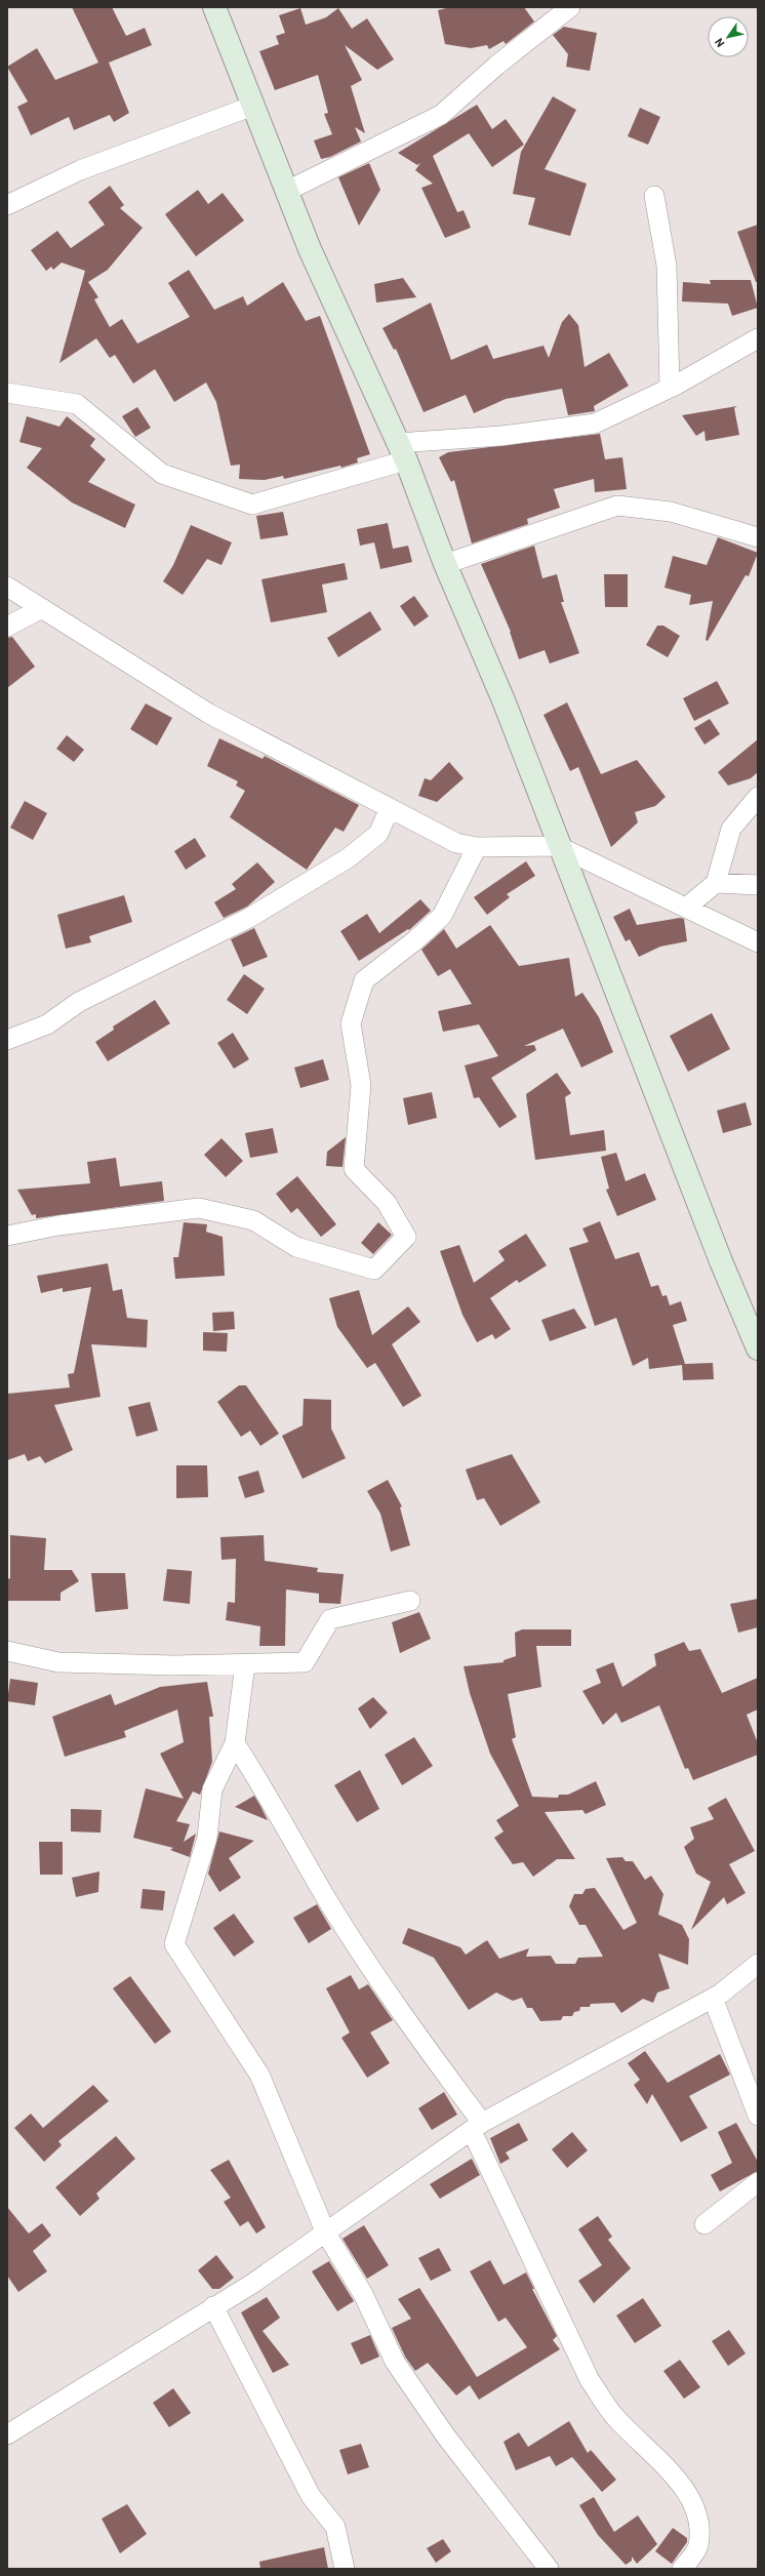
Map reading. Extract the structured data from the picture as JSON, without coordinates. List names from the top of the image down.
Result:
{
  "north": "bottom left"
}
